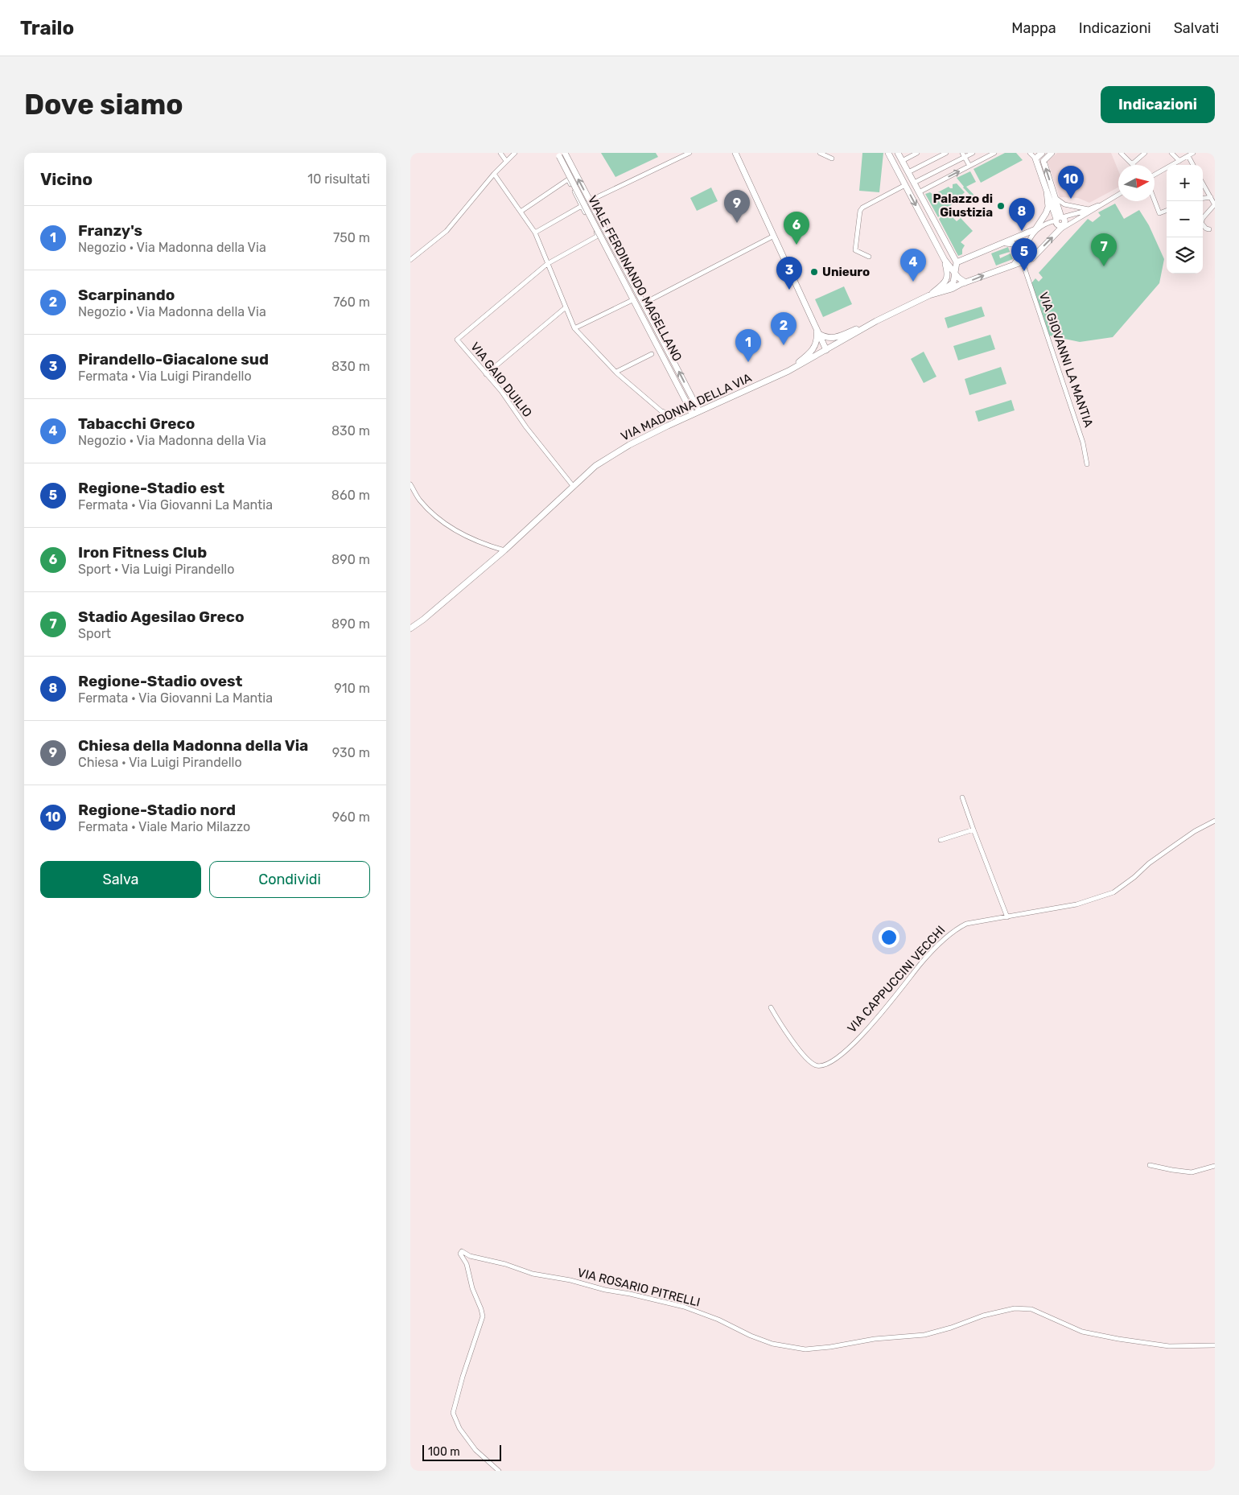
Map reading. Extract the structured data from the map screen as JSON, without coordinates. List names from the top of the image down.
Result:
{
  "streets": {
    "street": [
      "VIALE FERDINANDO MAGELLANO",
      "VIA GIOVANNI LA MANTIA",
      "VIA GAIO DUILIO",
      "VIA MADONNA DELLA VIA",
      "VIA CAPPUCCINI VECCHI",
      "VIA ROSARIO PITRELLI"
    ]
  },
  "crossings": [
    ["VIALE FERDINANDO MAGELLANO", "VIA MADONNA DELLA VIA"],
    ["VIA GIOVANNI LA MANTIA", "VIA MADONNA DELLA VIA"],
    ["VIA GAIO DUILIO", "VIA MADONNA DELLA VIA"]
  ],
  "places": ["Palazzo di Giustizia", "Unieuro"],
  "scale_bar": "100 m",
  "north": "right",
  "page": {
    "header": "Trailo",
    "nav": ["Mappa", "Indicazioni", "Salvati"],
    "buttons": [
      "Indicazioni",
      ["Salva", "Condividi"]
    ],
    "title": "Dove siamo",
    "heading": ["Vicino", "10 risultati"],
    "map_buttons": ["+", "−"],
    "pins": [
      "10",
      "9",
      "8",
      "6",
      "7",
      "5",
      "4",
      "3",
      "2",
      "1"
    ],
    "list": [
      {
        "mark": "1",
        "name": "Franzy's",
        "note": "Negozio · Via Madonna della Via",
        "value": "750 m"
      },
      {
        "mark": "2",
        "name": "Scarpinando",
        "note": "Negozio · Via Madonna della Via",
        "value": "760 m"
      },
      {
        "mark": "3",
        "name": "Pirandello-Giacalone sud",
        "note": "Fermata · Via Luigi Pirandello",
        "value": "830 m"
      },
      {
        "mark": "4",
        "name": "Tabacchi Greco",
        "note": "Negozio · Via Madonna della Via",
        "value": "830 m"
      },
      {
        "mark": "5",
        "name": "Regione-Stadio est",
        "note": "Fermata · Via Giovanni La Mantia",
        "value": "860 m"
      },
      {
        "mark": "6",
        "name": "Iron Fitness Club",
        "note": "Sport · Via Luigi Pirandello",
        "value": "890 m"
      },
      {
        "mark": "7",
        "name": "Stadio Agesilao Greco",
        "note": "Sport",
        "value": "890 m"
      },
      {
        "mark": "8",
        "name": "Regione-Stadio ovest",
        "note": "Fermata · Via Giovanni La Mantia",
        "value": "910 m"
      },
      {
        "mark": "9",
        "name": "Chiesa della Madonna della Via",
        "note": "Chiesa · Via Luigi Pirandello",
        "value": "930 m"
      },
      {
        "mark": "10",
        "name": "Regione-Stadio nord",
        "note": "Fermata · Viale Mario Milazzo",
        "value": "960 m"
      }
    ],
    "scale": "100 m"
  }
}
